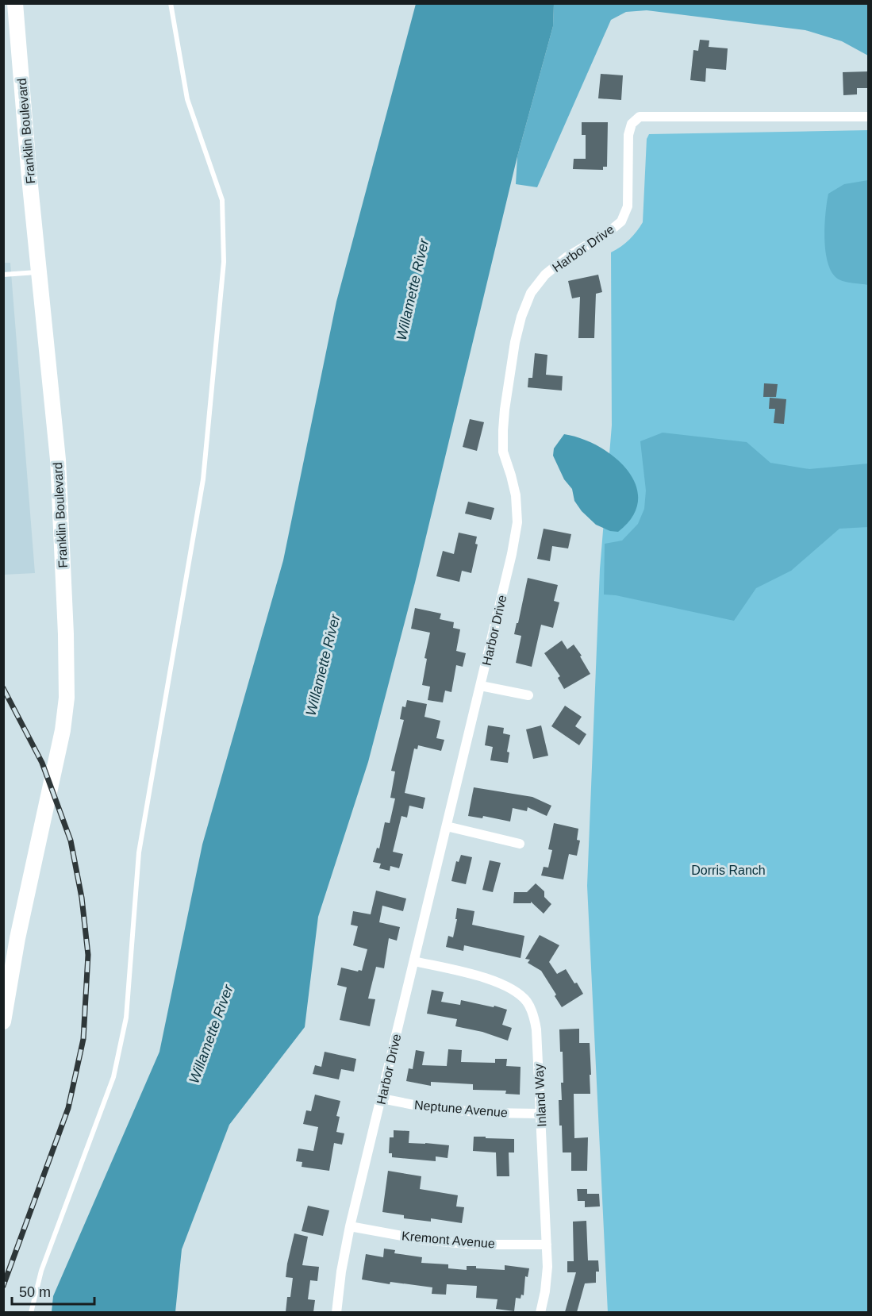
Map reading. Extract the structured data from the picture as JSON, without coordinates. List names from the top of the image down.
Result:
{
  "streets": {
    "main road": ["Franklin Boulevard"],
    "street": [
      "Harbor Drive",
      "Inland Way",
      "Neptune Avenue",
      "Kremont Avenue"
    ]
  },
  "crossings": [
    ["Harbor Drive", "Inland Way"],
    ["Harbor Drive", "Neptune Avenue"],
    ["Harbor Drive", "Kremont Avenue"],
    ["Inland Way", "Neptune Avenue"],
    ["Inland Way", "Kremont Avenue"]
  ],
  "water": ["Willamette River"],
  "parks": ["Dorris Ranch"],
  "scale_bar": "50 m"
}
